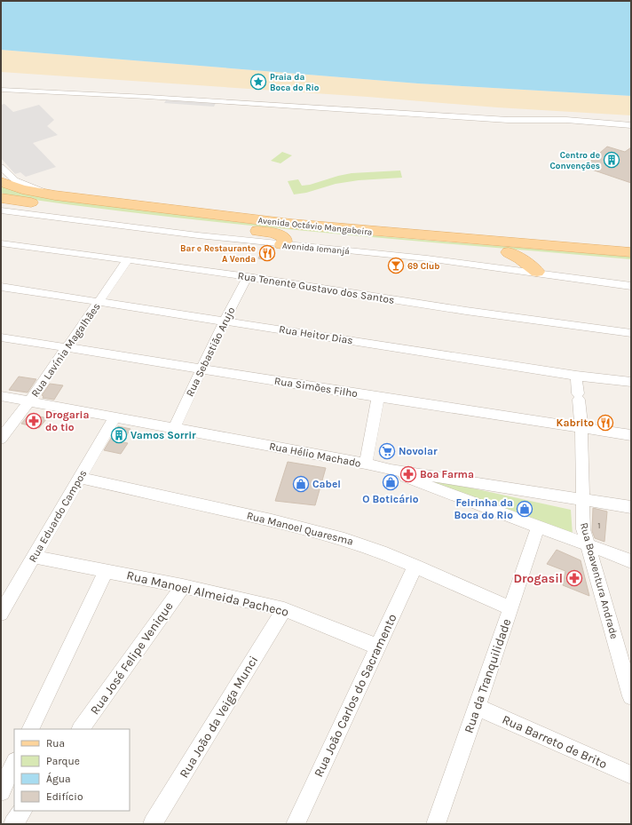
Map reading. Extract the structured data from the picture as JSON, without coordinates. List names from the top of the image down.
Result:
{
  "streets": {
    "main road": ["Avenida Octávio Mangabeira"],
    "street": [
      "Avenida Iemanjá",
      "Rua Tenente Gustavo dos Santos",
      "Rua Heitor Dias",
      "Rua Lavínia Magalhães",
      "Rua Sebastião Arujo",
      "Rua Simões Filho",
      "Rua Hélio Machado",
      "Rua Eduardo Campos",
      "Rua Manoel Quaresma",
      "Rua Boaventura Andrade",
      "Rua Manoel Almeida Pacheco",
      "Rua José Felipe Venique",
      "Rua da Tranquilidade",
      "Rua João Carlos do Sacramento",
      "Rua João da Veiga Munci",
      "Rua Barreto de Brito"
    ]
  },
  "crossings": [
    ["Rua Tenente Gustavo dos Santos", "Rua Lavínia Magalhães"],
    ["Rua Tenente Gustavo dos Santos", "Rua Sebastião Arujo"],
    ["Rua Heitor Dias", "Rua Lavínia Magalhães"],
    ["Rua Heitor Dias", "Rua Sebastião Arujo"],
    ["Rua Heitor Dias", "Rua Boaventura Andrade"],
    ["Rua Lavínia Magalhães", "Rua Simões Filho"],
    ["Rua Lavínia Magalhães", "Rua Hélio Machado"],
    ["Rua Sebastião Arujo", "Rua Simões Filho"],
    ["Rua Sebastião Arujo", "Rua Hélio Machado"],
    ["Rua Simões Filho", "Rua Boaventura Andrade"],
    ["Rua Hélio Machado", "Rua Eduardo Campos"],
    ["Rua Hélio Machado", "Rua Boaventura Andrade"],
    ["Rua Eduardo Campos", "Rua Manoel Quaresma"],
    ["Rua Eduardo Campos", "Rua Manoel Almeida Pacheco"],
    ["Rua Manoel Quaresma", "Rua da Tranquilidade"],
    ["Rua Manoel Quaresma", "Rua João Carlos do Sacramento"],
    ["Rua Manoel Almeida Pacheco", "Rua José Felipe Venique"],
    ["Rua Manoel Almeida Pacheco", "Rua João Carlos do Sacramento"],
    ["Rua Manoel Almeida Pacheco", "Rua João da Veiga Munci"],
    ["Rua da Tranquilidade", "Rua Barreto de Brito"]
  ],
  "places": {
    "place": ["Praia da Boca do Rio"],
    "building": ["Centro de Convenções", "Vamos Sorrir"],
    "restaurant": ["Bar e Restaurante A Venda", "Kabrito"],
    "bar": ["69 Club"],
    "pharmacy": ["Drogaria do tio", "Boa Farma", "Drogasil"],
    "supermarket": ["Novolar"],
    "shop": ["O Boticário", "Cabel", "Feirinha da Boca do Rio"]
  },
  "house_numbers": ["1"],
  "legend": [
    "Rua",
    "Parque",
    "Água",
    "Edifício"
  ]
}
